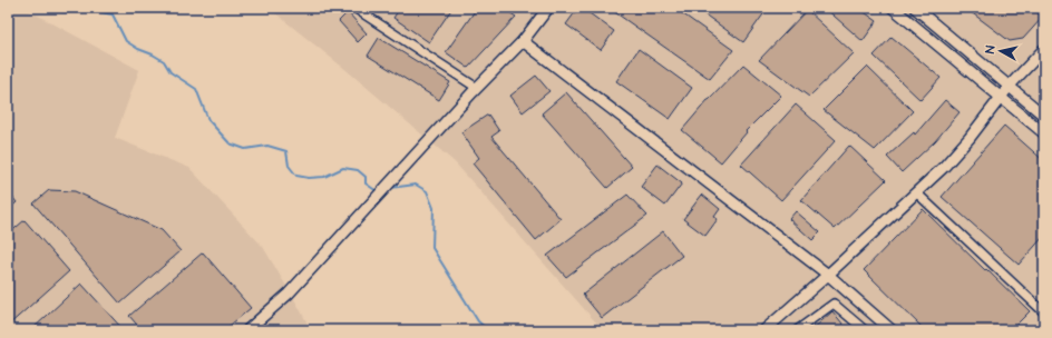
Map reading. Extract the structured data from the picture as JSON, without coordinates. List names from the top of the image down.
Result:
{
  "north": "left"
}
